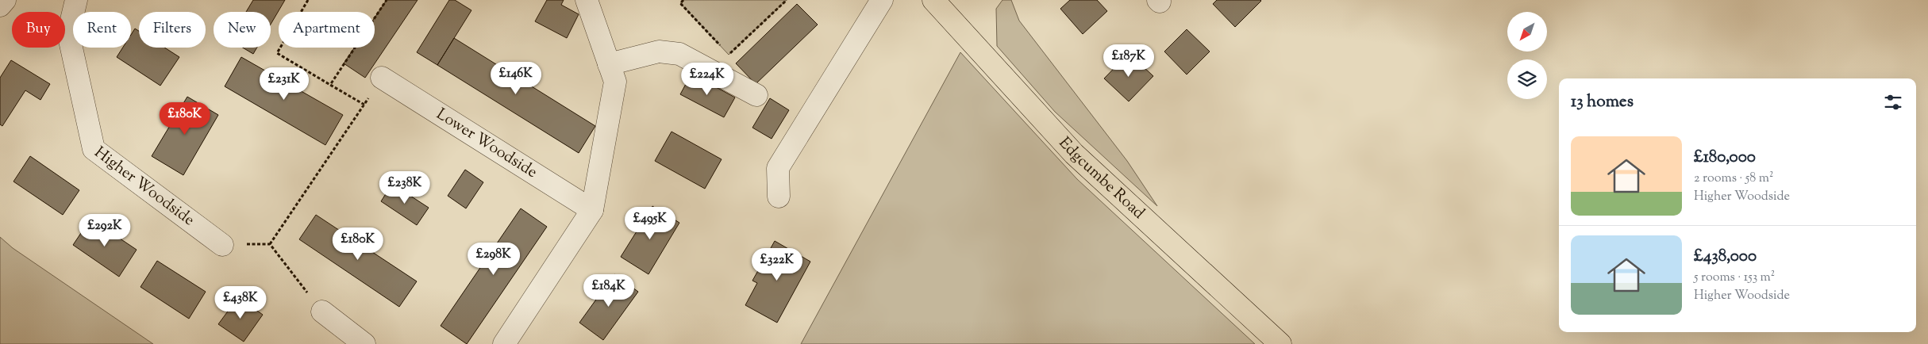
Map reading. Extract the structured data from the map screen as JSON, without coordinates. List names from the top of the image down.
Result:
{
  "streets": {
    "main road": ["Edgcumbe Road"],
    "street": ["Lower Woodside", "Higher Woodside"]
  },
  "north": "bottom left",
  "page": {
    "chip": [
      "Buy",
      "Rent",
      "Filters",
      "New",
      "Apartment"
    ],
    "price": [
      "£187K",
      "£146K",
      "£224K",
      "£231K",
      "£180K",
      "£238K",
      "£495K",
      "£292K",
      "£180K",
      "£298K",
      "£322K",
      "£184K",
      "£438K"
    ],
    "heading": "13 homes",
    "list": [
      {
        "name": "£180,000",
        "note": "2 rooms · 58 m² · Higher Woodside"
      },
      {
        "name": "£438,000",
        "note": "5 rooms · 153 m² · Higher Woodside"
      }
    ]
  }
}
